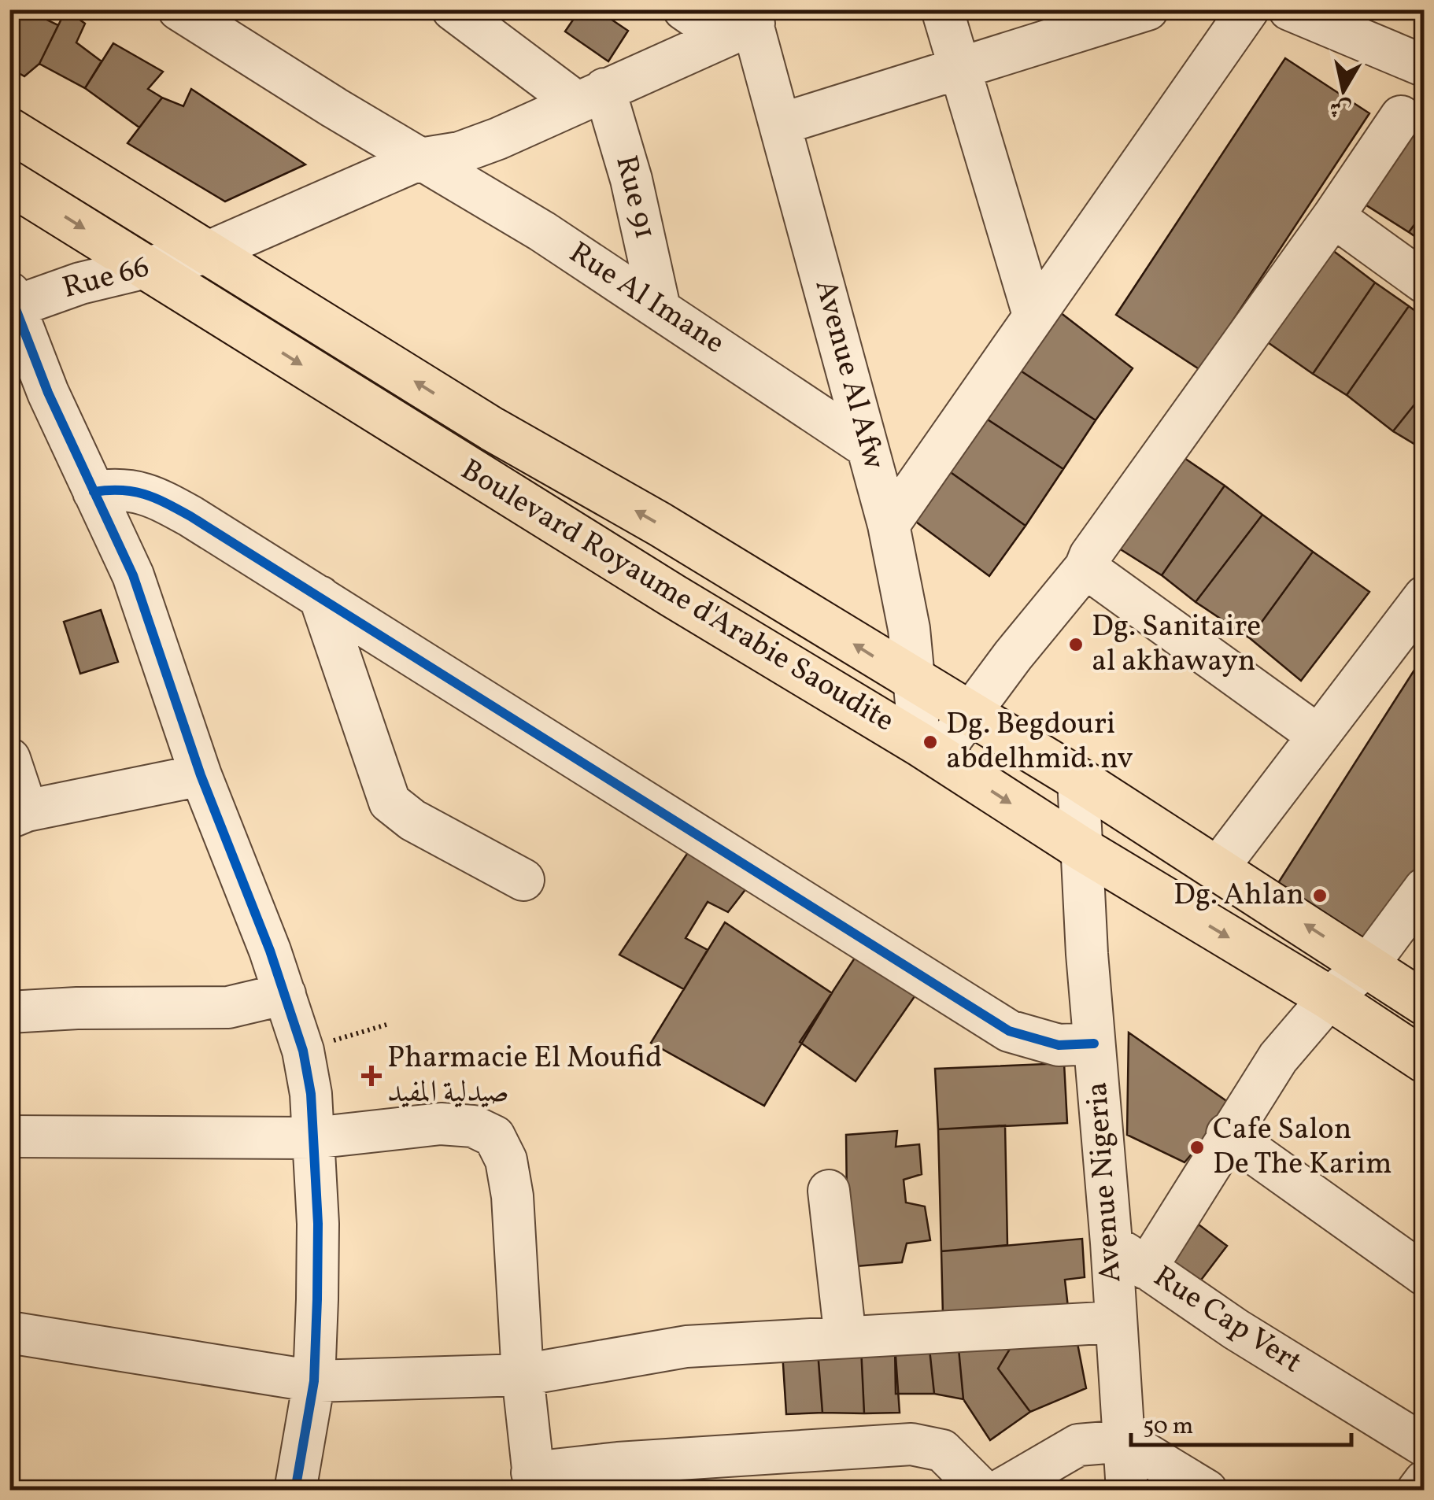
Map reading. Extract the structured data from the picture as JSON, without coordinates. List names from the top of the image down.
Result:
{
  "streets": {
    "main road": ["Boulevard Royaume d'Arabie Saoudite"],
    "street": [
      "Rue 91",
      "Rue 66",
      "Rue Al Imane",
      "Avenue Al Afw",
      "Avenue Nigeria",
      "Rue Cap Vert"
    ]
  },
  "crossings": [
    ["Rue 91", "Rue Al Imane"],
    ["Rue 66", "Boulevard Royaume d'Arabie Saoudite"],
    ["Rue Al Imane", "Avenue Al Afw"],
    ["Avenue Al Afw", "Boulevard Royaume d'Arabie Saoudite"],
    ["Boulevard Royaume d'Arabie Saoudite", "Avenue Nigeria"],
    ["Avenue Nigeria", "Rue Cap Vert"]
  ],
  "places": {
    "other": [
      "Dg. Sanitaire al akhawayn",
      "Dg. Begdouri abdelhmid. nv",
      "Dg. Ahlan",
      "Cafe Salon De The Karim"
    ],
    "health": ["Pharmacie El Moufid صيدلية المفيد"]
  },
  "scale_bar": "50 m",
  "north": "bottom"
}
